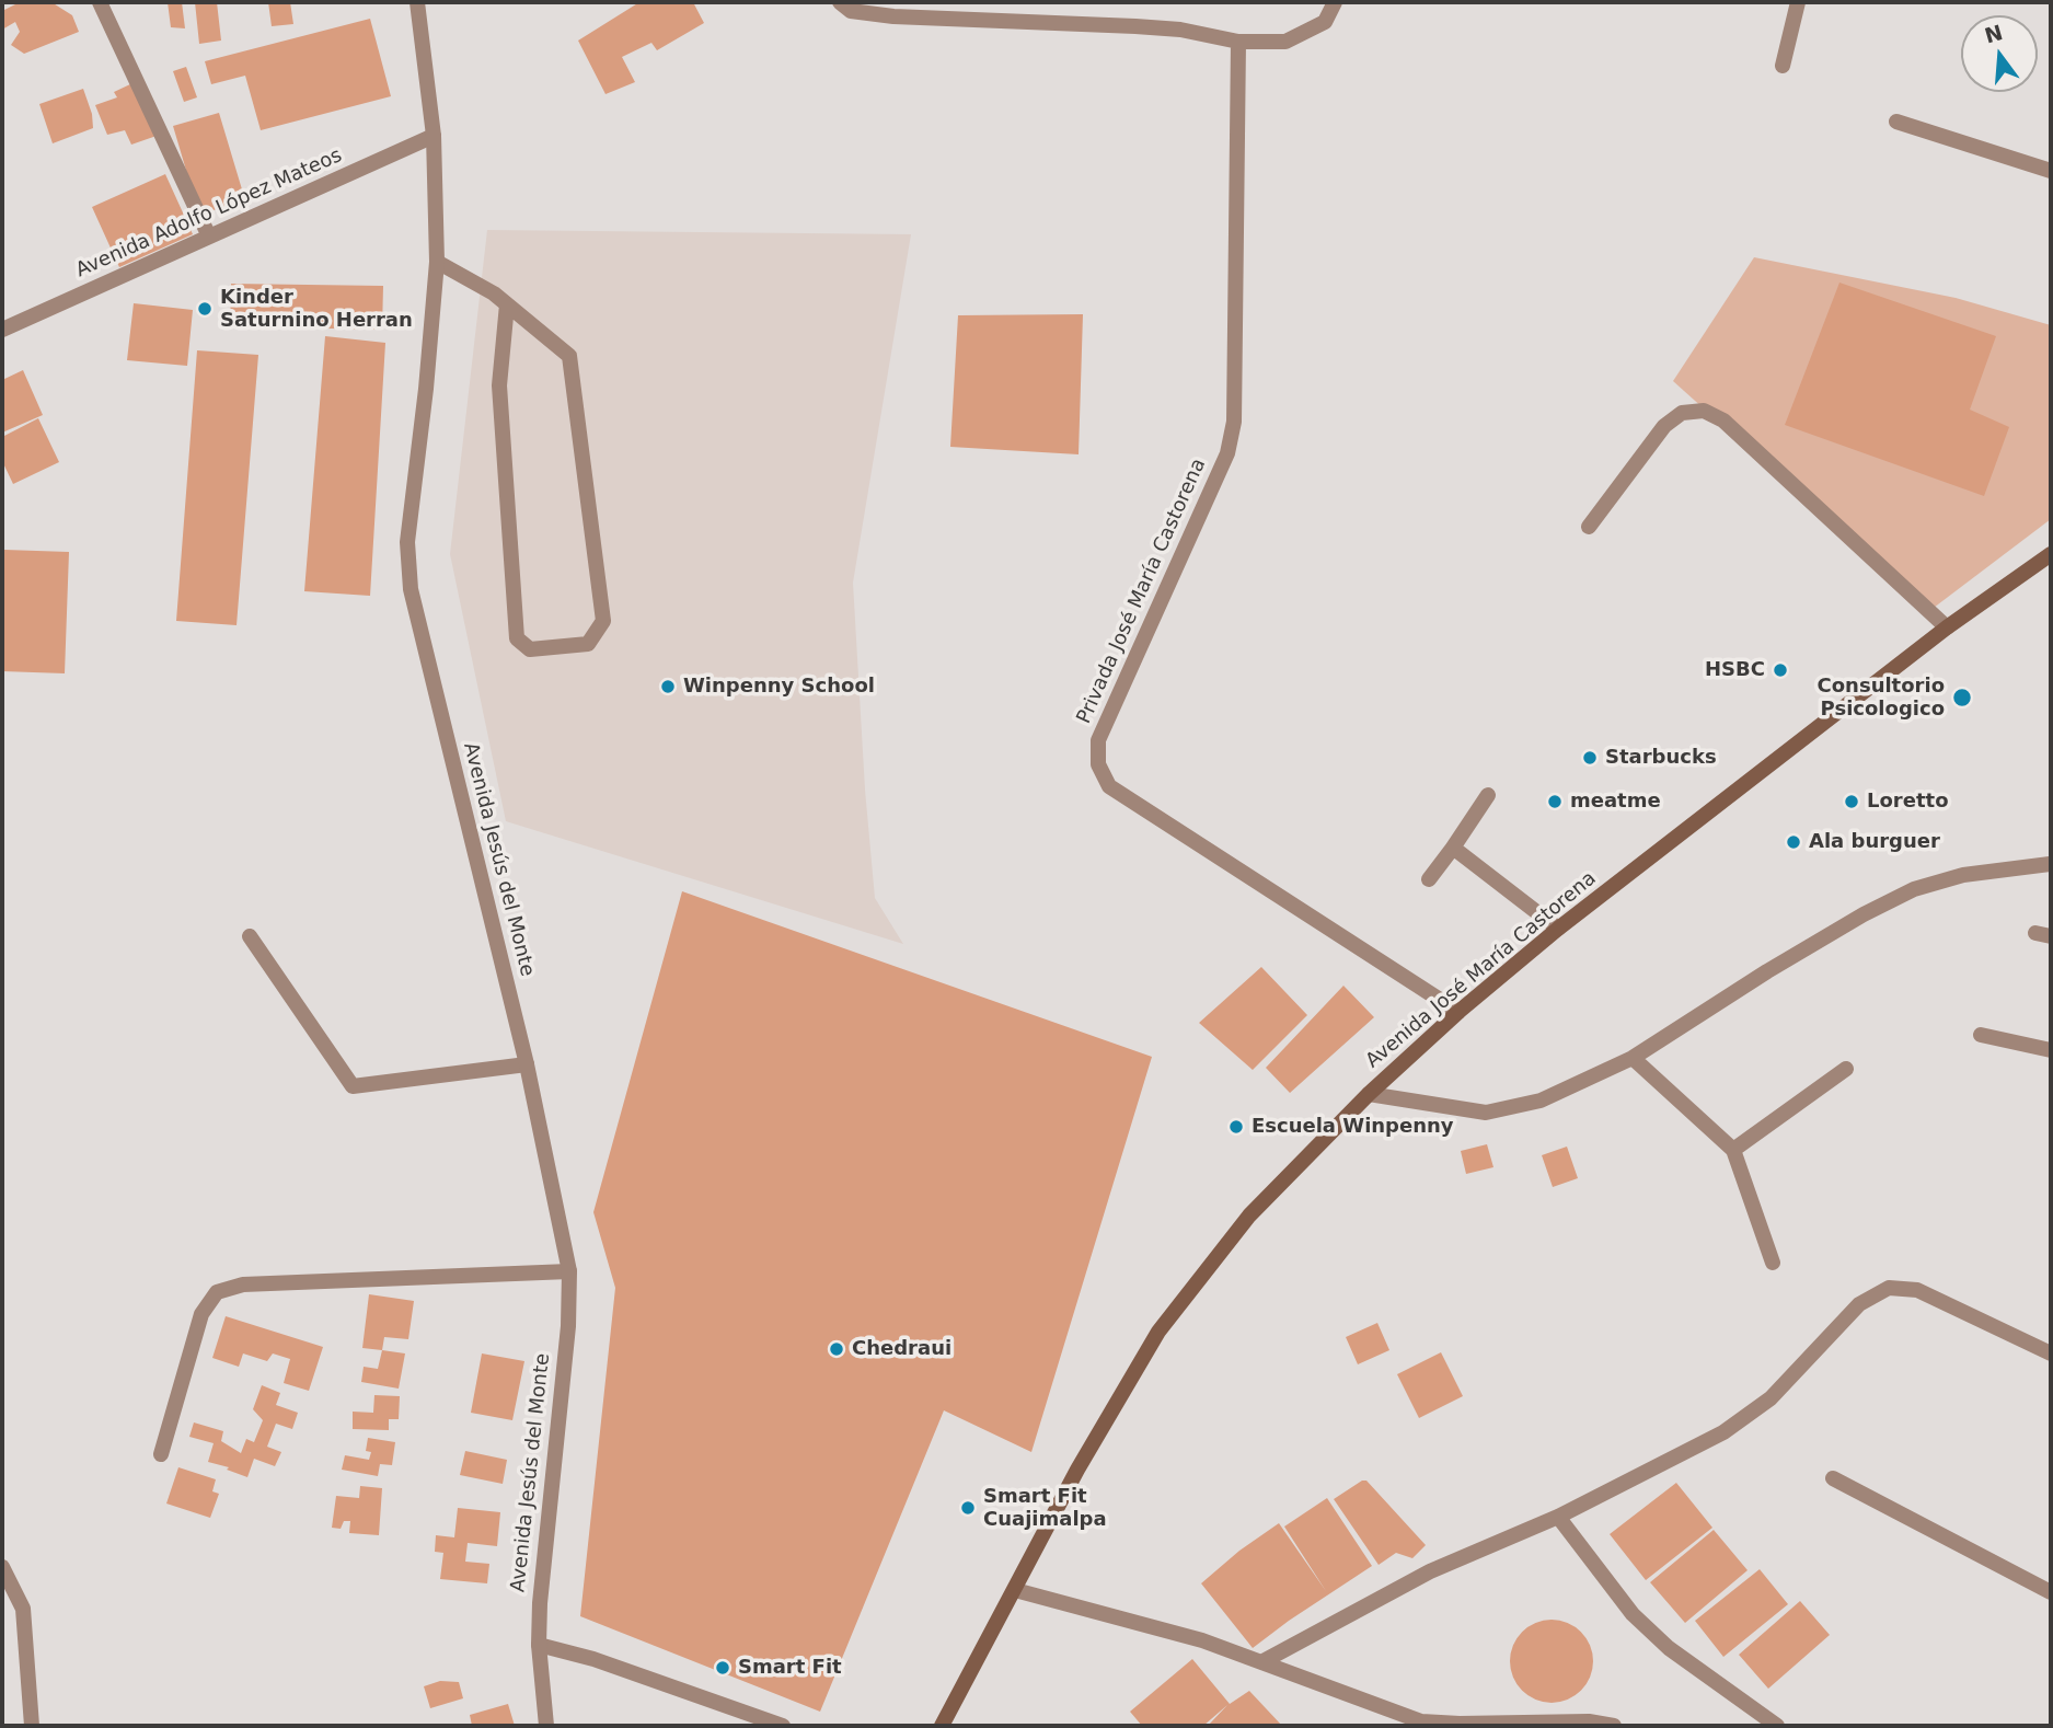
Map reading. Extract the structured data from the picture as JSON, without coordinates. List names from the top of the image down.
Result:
{
  "streets": {
    "main road": ["Avenida José María Castorena"],
    "street": ["Avenida Adolfo López Mateos", "Privada José María Castorena", "Avenida Jesús del Monte"]
  },
  "crossings": [
    ["Avenida Adolfo López Mateos", "Avenida Jesús del Monte"],
    ["Privada José María Castorena", "Avenida José María Castorena"]
  ],
  "places": [
    "Kinder Saturnino Herran",
    "HSBC",
    "Winpenny School",
    "Consultorio Psicologico",
    "Starbucks",
    "meatme",
    "Loretto",
    "Ala burguer",
    "Escuela Winpenny",
    "Chedraui",
    "Smart Fit Cuajimalpa",
    "Smart Fit"
  ],
  "north": "top"
}
